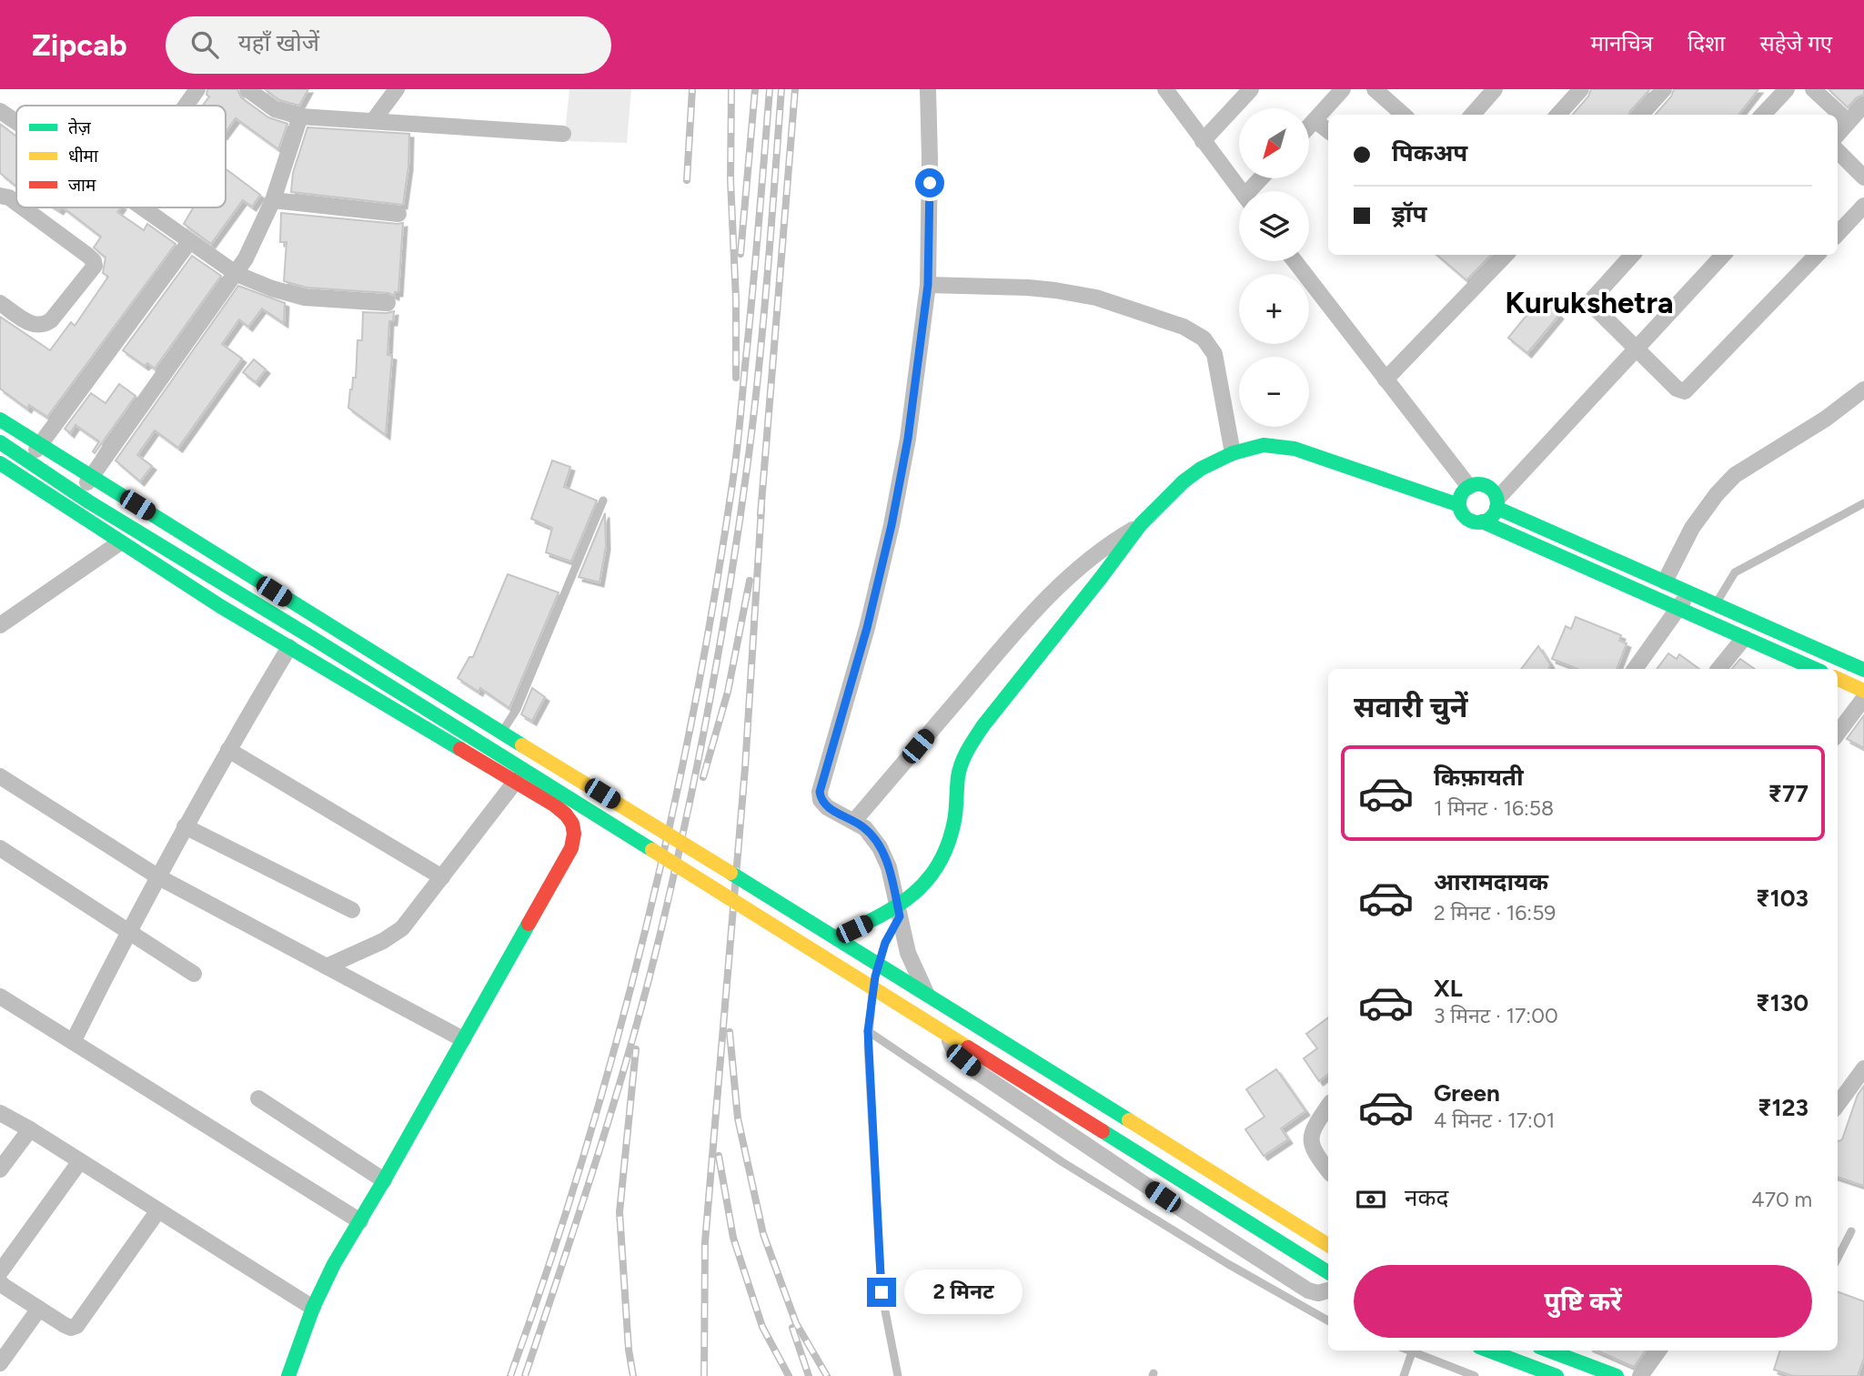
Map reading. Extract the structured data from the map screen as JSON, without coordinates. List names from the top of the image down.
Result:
{
  "districts": ["Kurukshetra"],
  "legend": ["तेज़", "धीमा", "जाम"],
  "north": "bottom left",
  "page": {
    "header": "Zipcab",
    "search": "यहाँ खोजें",
    "nav": ["मानचित्र", "दिशा", "सहेजे गए"],
    "map_buttons": ["+", "−"],
    "banner": ["पिकअप", "ड्रॉप"],
    "heading": "सवारी चुनें",
    "list": [
      {
        "name": "किफ़ायती",
        "note": "1 मिनट · 16:58",
        "value": "₹77"
      },
      {
        "name": "आरामदायक",
        "note": "2 मिनट · 16:59",
        "value": "₹103"
      },
      {
        "name": "XL",
        "note": "3 मिनट · 17:00",
        "value": "₹130"
      },
      {
        "name": "Green",
        "note": "4 मिनट · 17:01",
        "value": "₹123"
      }
    ],
    "pay": ["नकद", "470 m"],
    "buttons": "पुष्टि करें",
    "bubble": "2 मिनट"
  }
}
